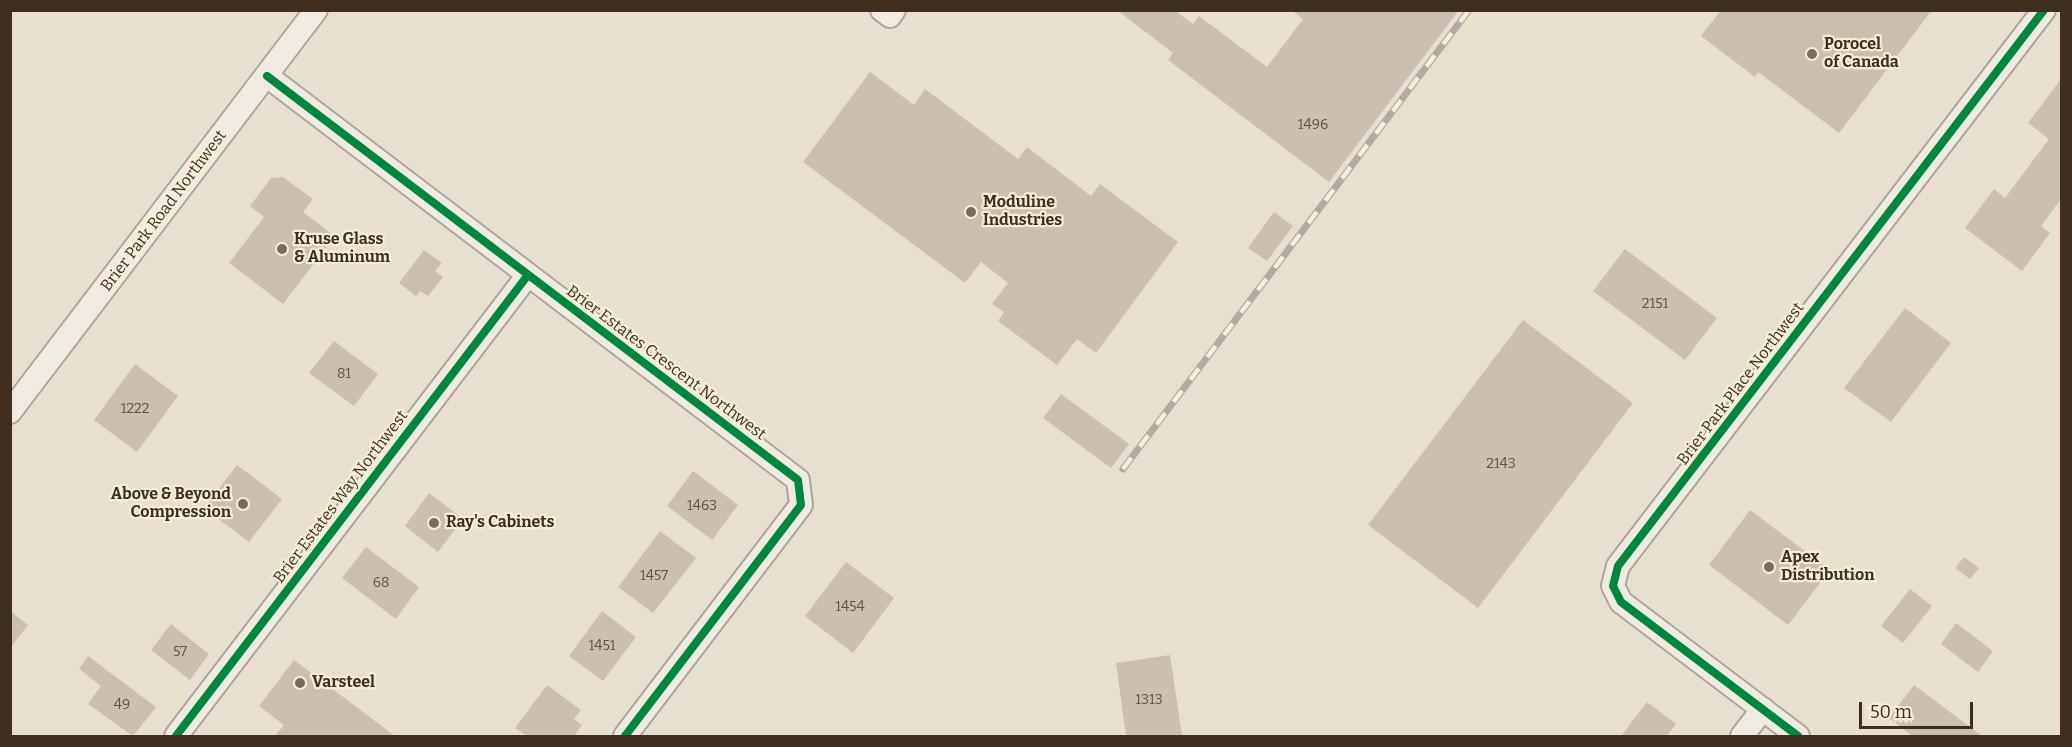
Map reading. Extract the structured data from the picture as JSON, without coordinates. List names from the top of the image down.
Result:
{
  "streets": {
    "street": [
      "Brier Park Road Northwest",
      "Brier Estates Crescent Northwest",
      "Brier Park Place Northwest",
      "Brier Estates Way Northwest"
    ]
  },
  "crossings": [
    ["Brier Park Road Northwest", "Brier Estates Crescent Northwest"],
    ["Brier Estates Crescent Northwest", "Brier Estates Way Northwest"]
  ],
  "places": [
    "Porocel of Canada",
    "Moduline Industries",
    "Kruse Glass & Aluminum",
    "Above & Beyond Compression",
    "Ray's Cabinets",
    "Apex Distribution",
    "Varsteel"
  ],
  "house_numbers": [
    "1496",
    "2151",
    "81",
    "1222",
    "2143",
    "1463",
    "1457",
    "68",
    "1454",
    "1451",
    "57",
    "1313",
    "49"
  ],
  "scale_bar": "50 m"
}
